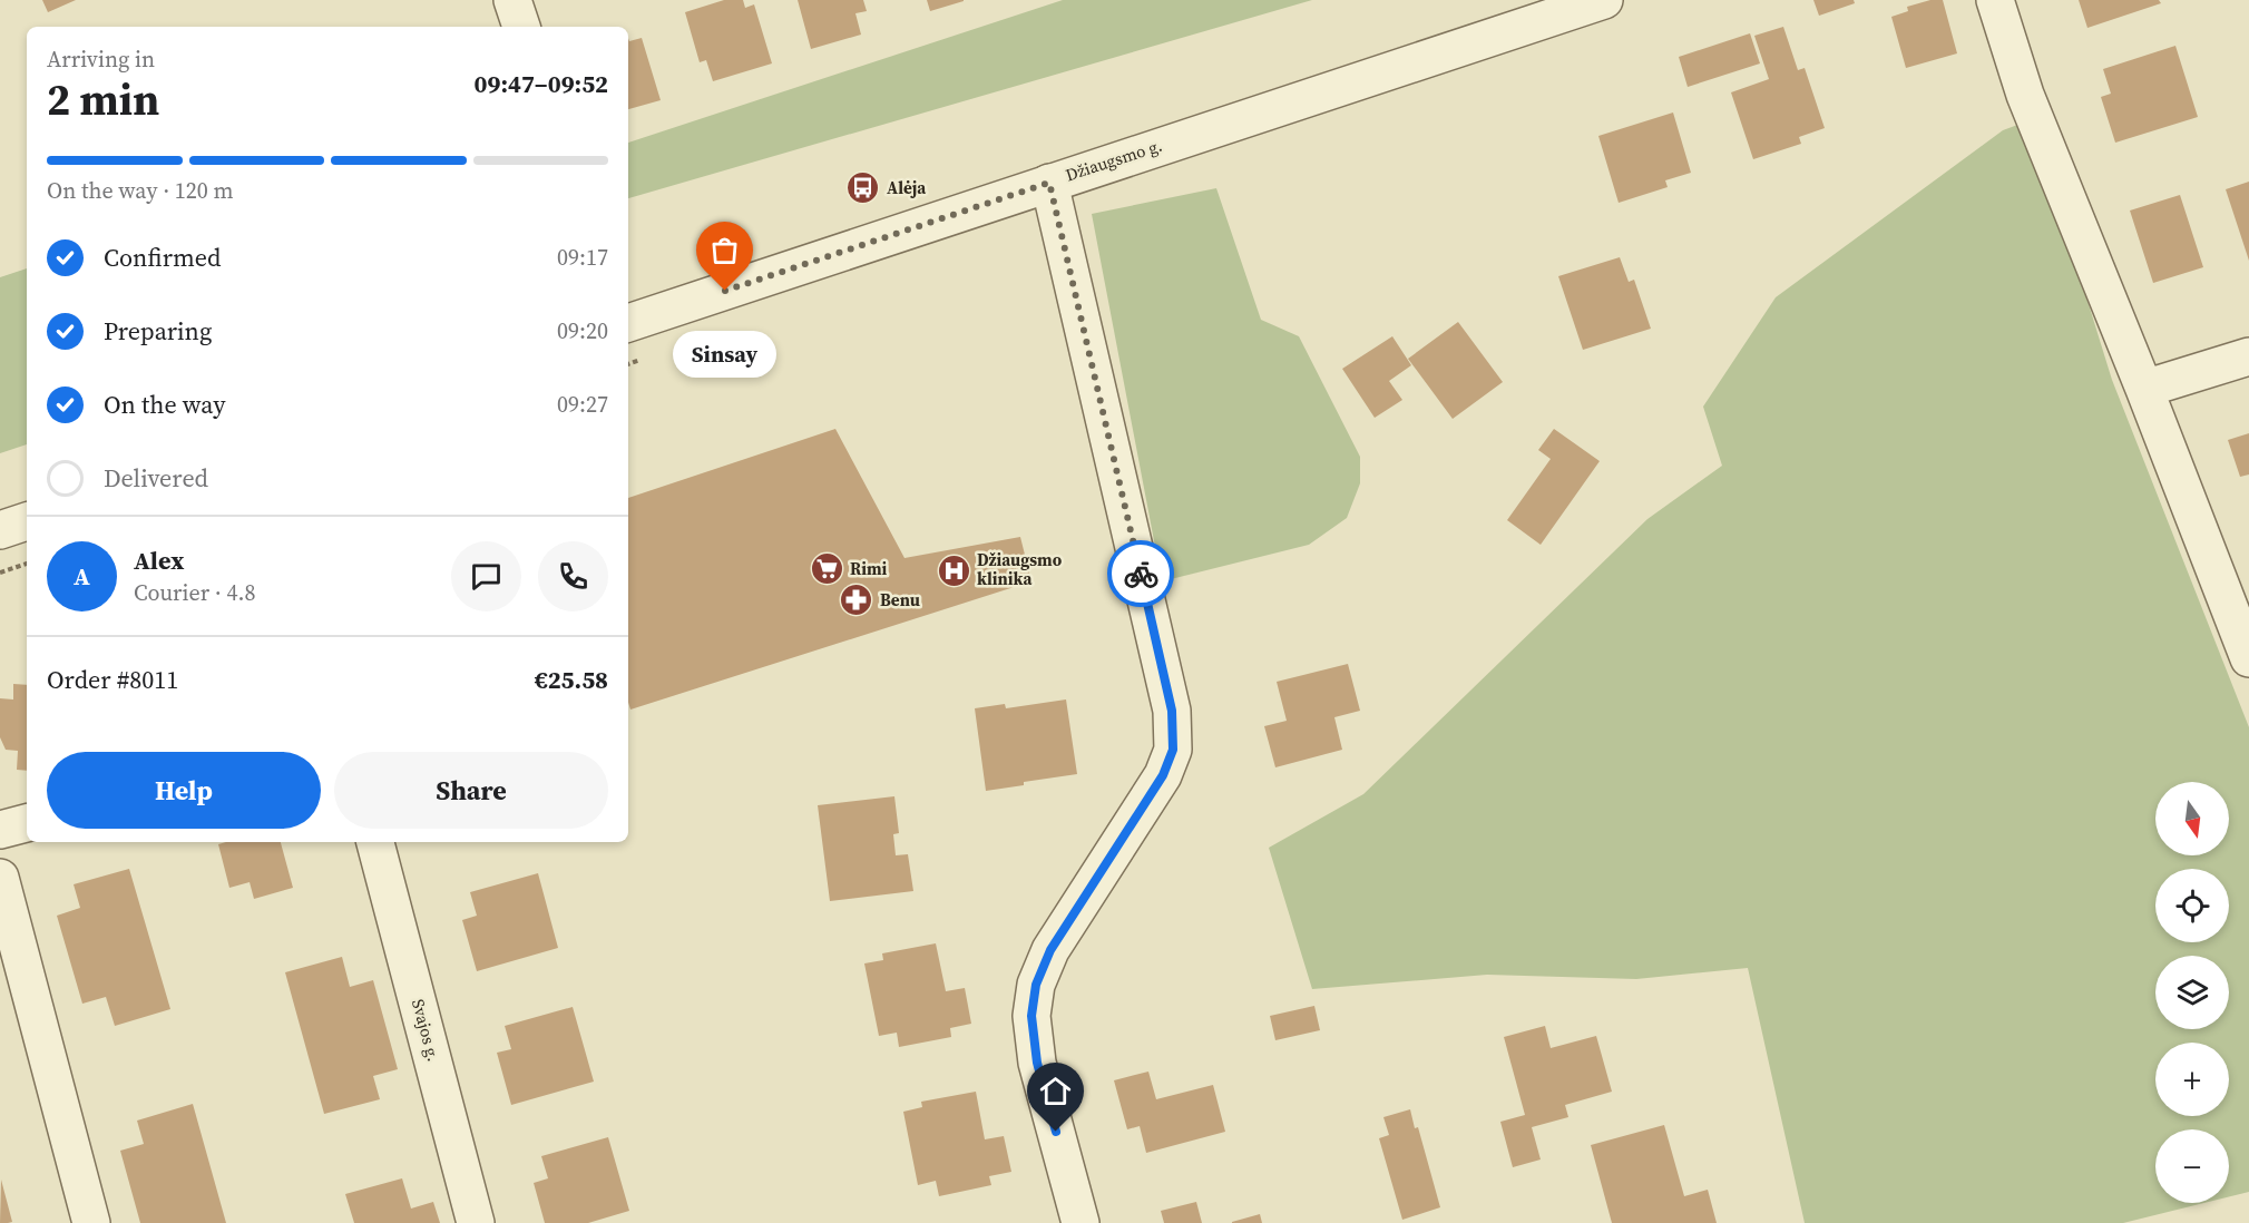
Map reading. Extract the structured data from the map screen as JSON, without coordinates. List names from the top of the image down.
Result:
{
  "streets": {
    "street": ["Džiaugsmo g.", "Svajos g."]
  },
  "places": {
    "bus stop": ["Alėja"],
    "other": ["Sinsay"],
    "supermarket": ["Rimi"],
    "hospital": ["Džiaugsmo klinika"],
    "pharmacy": ["Benu"]
  },
  "north": "bottom",
  "page": {
    "heading": ["2 min", "Arriving in", "09:47–09:52"],
    "panel": [
      "Alex",
      "Courier · 4.8",
      "Order #8011",
      "€25.58"
    ],
    "bar": "On the way · 120 m",
    "list": [
      ["Confirmed", "09:17"],
      ["Preparing", "09:20"],
      ["On the way", "09:27"],
      "Delivered"
    ],
    "bubble": "Sinsay",
    "round": "A",
    "buttons": ["Help", "Share"],
    "map_buttons": ["+", "−"]
  }
}
